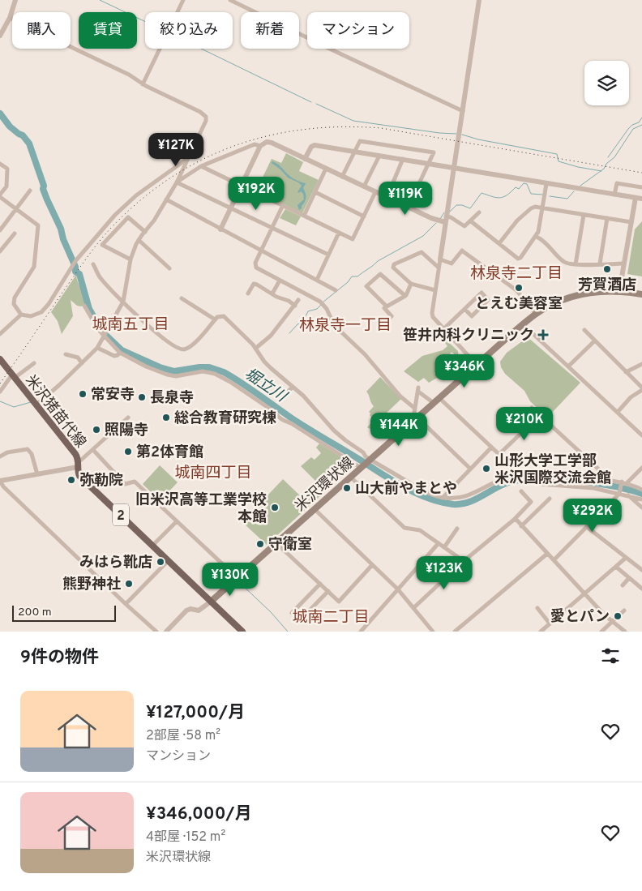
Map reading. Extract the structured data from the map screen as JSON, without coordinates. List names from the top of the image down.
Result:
{
  "streets": {
    "main road": ["米沢猪苗代線", "米沢環状線", "2"]
  },
  "crossings": [
    ["米沢猪苗代線", "米沢環状線"]
  ],
  "districts": [
    "林泉寺二丁目",
    "城南五丁目",
    "林泉寺一丁目",
    "城南四丁目",
    "城南二丁目"
  ],
  "water": ["堀立川"],
  "places": {
    "other": [
      "芳賀酒店",
      "とえむ美容室",
      "常安寺",
      "長泉寺",
      "総合教育研究棟",
      "照陽寺",
      "第2体育館",
      "山形大学工学部 米沢国際交流会館",
      "弥勒院",
      "山大前やまとや",
      "旧米沢高等工業学校 本館",
      "守衛室",
      "みはら靴店",
      "熊野神社",
      "愛とパン"
    ],
    "health": ["笹井内科クリニック"]
  },
  "scale_bar": "200 m",
  "page": {
    "chip": [
      "購入",
      "賃貸",
      "絞り込み",
      "新着",
      "マンション"
    ],
    "price": [
      "¥127K",
      "¥192K",
      "¥119K",
      "¥346K",
      "¥210K",
      "¥144K",
      "¥292K",
      "¥123K",
      "¥130K"
    ],
    "scale": "200 m",
    "heading": "9件の物件",
    "list": [
      {
        "name": "¥127,000/月",
        "note": "2部屋 · 58 m² · マンション"
      },
      {
        "name": "¥346,000/月",
        "note": "4部屋 · 152 m² · 米沢環状線"
      }
    ]
  }
}
